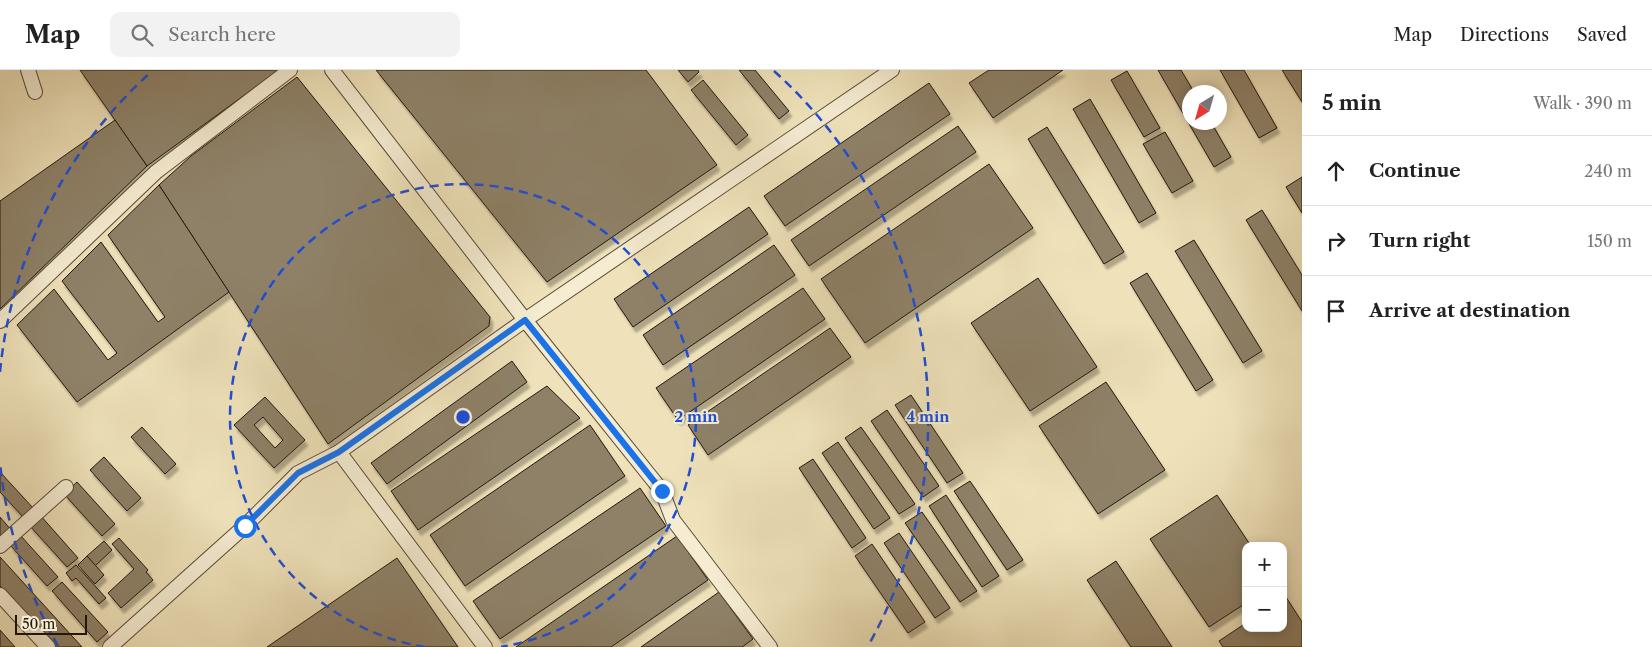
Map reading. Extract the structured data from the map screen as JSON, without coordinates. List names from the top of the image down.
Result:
{
  "scale_bar": "50 m",
  "north": "bottom left",
  "page": {
    "header": "Map",
    "search": "Search here",
    "nav": ["Map", "Directions", "Saved"],
    "heading": ["5 min", "Walk · 390 m"],
    "list": [
      ["Continue", "240 m"],
      ["Turn right", "150 m"],
      "Arrive at destination"
    ],
    "map_buttons": ["+", "−"],
    "scale": "50 m"
  },
  "rings": ["2 min", "4 min"]
}
